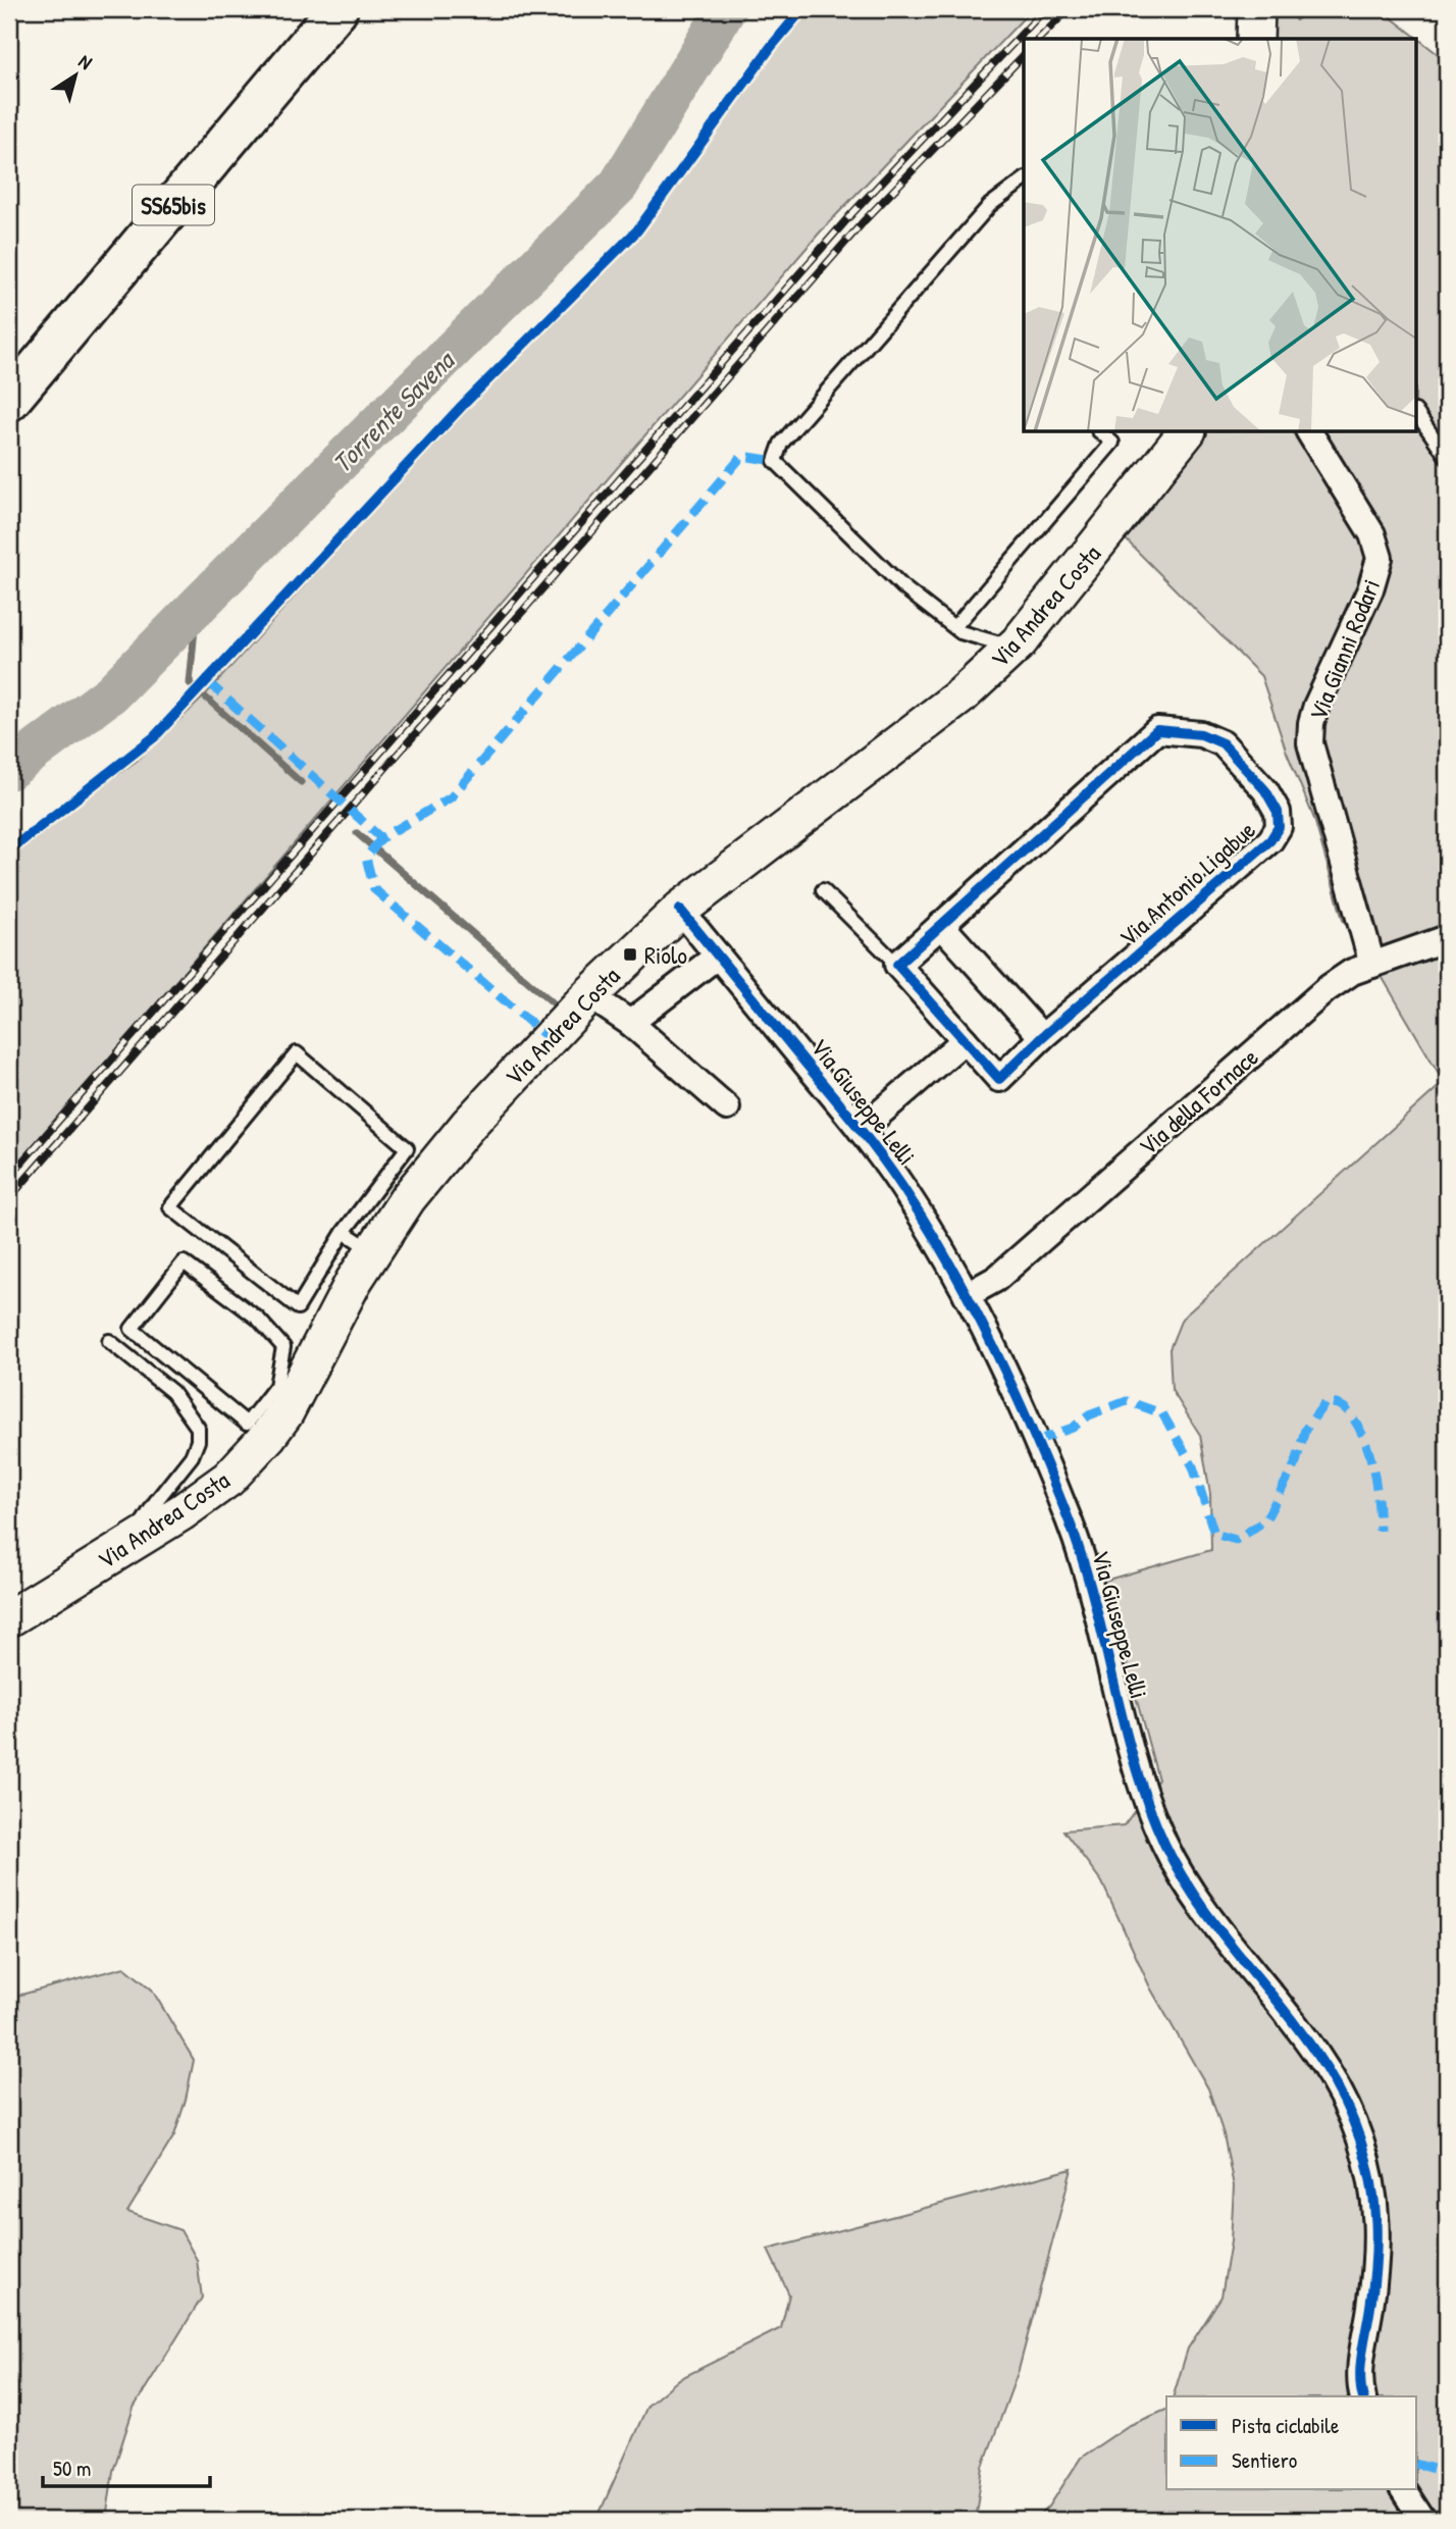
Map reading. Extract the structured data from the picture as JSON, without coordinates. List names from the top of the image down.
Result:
{
  "streets": {
    "main road": ["SS65bis", "Via Andrea Costa"],
    "street": [
      "Via Gianni Rodari",
      "Via Antonio Ligabue",
      "Via Giuseppe Lelli",
      "Via della Fornace"
    ]
  },
  "crossings": [
    ["Via Andrea Costa", "Via Giuseppe Lelli"],
    ["Via Gianni Rodari", "Via della Fornace"],
    ["Via Giuseppe Lelli", "Via della Fornace"]
  ],
  "water": ["Torrente Savena"],
  "places": {
    "transit": ["Riolo"]
  },
  "legend": ["Pista ciclabile", "Sentiero"],
  "scale_bar": "50 m",
  "north": "top right"
}
